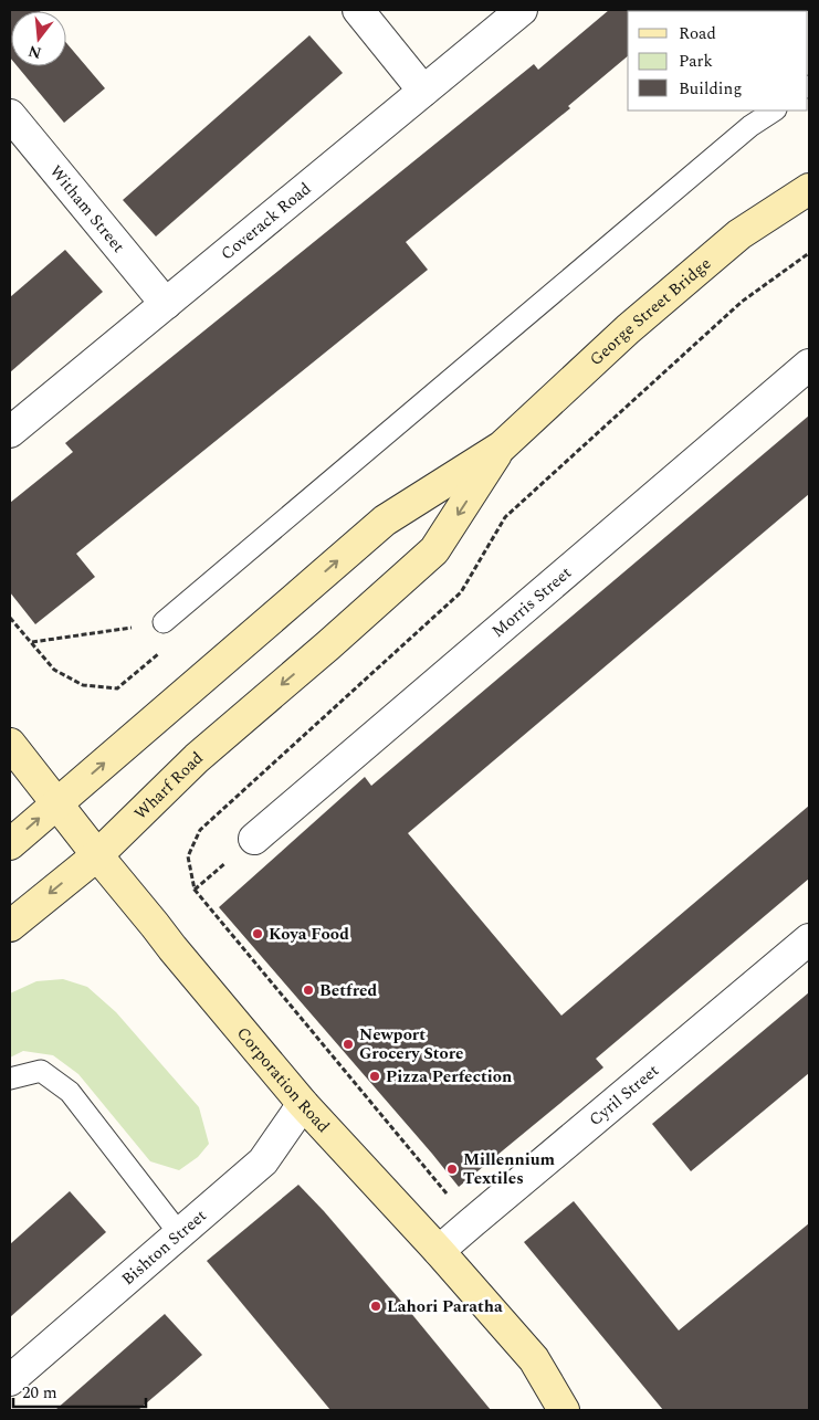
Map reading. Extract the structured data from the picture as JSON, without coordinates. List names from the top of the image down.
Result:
{
  "streets": {
    "main road": ["George Street Bridge", "Wharf Road", "Corporation Road"],
    "street": [
      "Witham Street",
      "Coverack Road",
      "Morris Street",
      "Cyril Street",
      "Bishton Street"
    ]
  },
  "crossings": [
    ["Witham Street", "Coverack Road"],
    ["George Street Bridge", "Wharf Road"],
    ["George Street Bridge", "Corporation Road"],
    ["Wharf Road", "Corporation Road"],
    ["Corporation Road", "Cyril Street"],
    ["Corporation Road", "Bishton Street"]
  ],
  "one_way": ["Wharf Road"],
  "places": [
    "Koya Food",
    "Betfred",
    "Newport Grocery Store",
    "Pizza Perfection",
    "Millennium Textiles",
    "Lahori Paratha"
  ],
  "legend": ["Road", "Park", "Building"],
  "scale_bar": "20 m",
  "north": "bottom"
}
